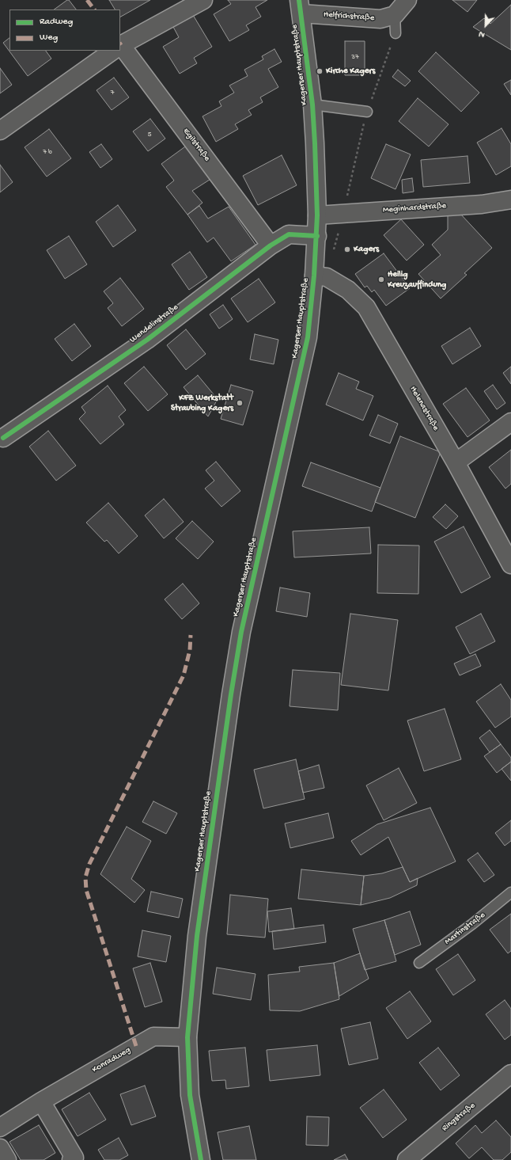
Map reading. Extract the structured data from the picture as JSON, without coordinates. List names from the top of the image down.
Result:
{
  "streets": {
    "street": [
      "Helfrichstraße",
      "Kagerser Hauptstraße",
      "Egilstraße",
      "Meginhardstraße",
      "Wendelinstraße",
      "Helenastraße",
      "Konradweg",
      "Ringstraße"
    ],
    "lane": ["Martinstraße"]
  },
  "crossings": [
    ["Helfrichstraße", "Kagerser Hauptstraße"],
    ["Kagerser Hauptstraße", "Meginhardstraße"],
    ["Kagerser Hauptstraße", "Wendelinstraße"],
    ["Kagerser Hauptstraße", "Helenastraße"],
    ["Kagerser Hauptstraße", "Konradweg"],
    ["Egilstraße", "Wendelinstraße"]
  ],
  "places": [
    "Kirche Kagers",
    "Kagers",
    "Heilig Kreuzauffindung",
    "KFZ Werkstatt Straubing Kagers"
  ],
  "house_numbers": [
    "37",
    "7",
    "5",
    "7 b"
  ],
  "legend": ["Radweg", "Weg"],
  "north": "bottom left"
}
